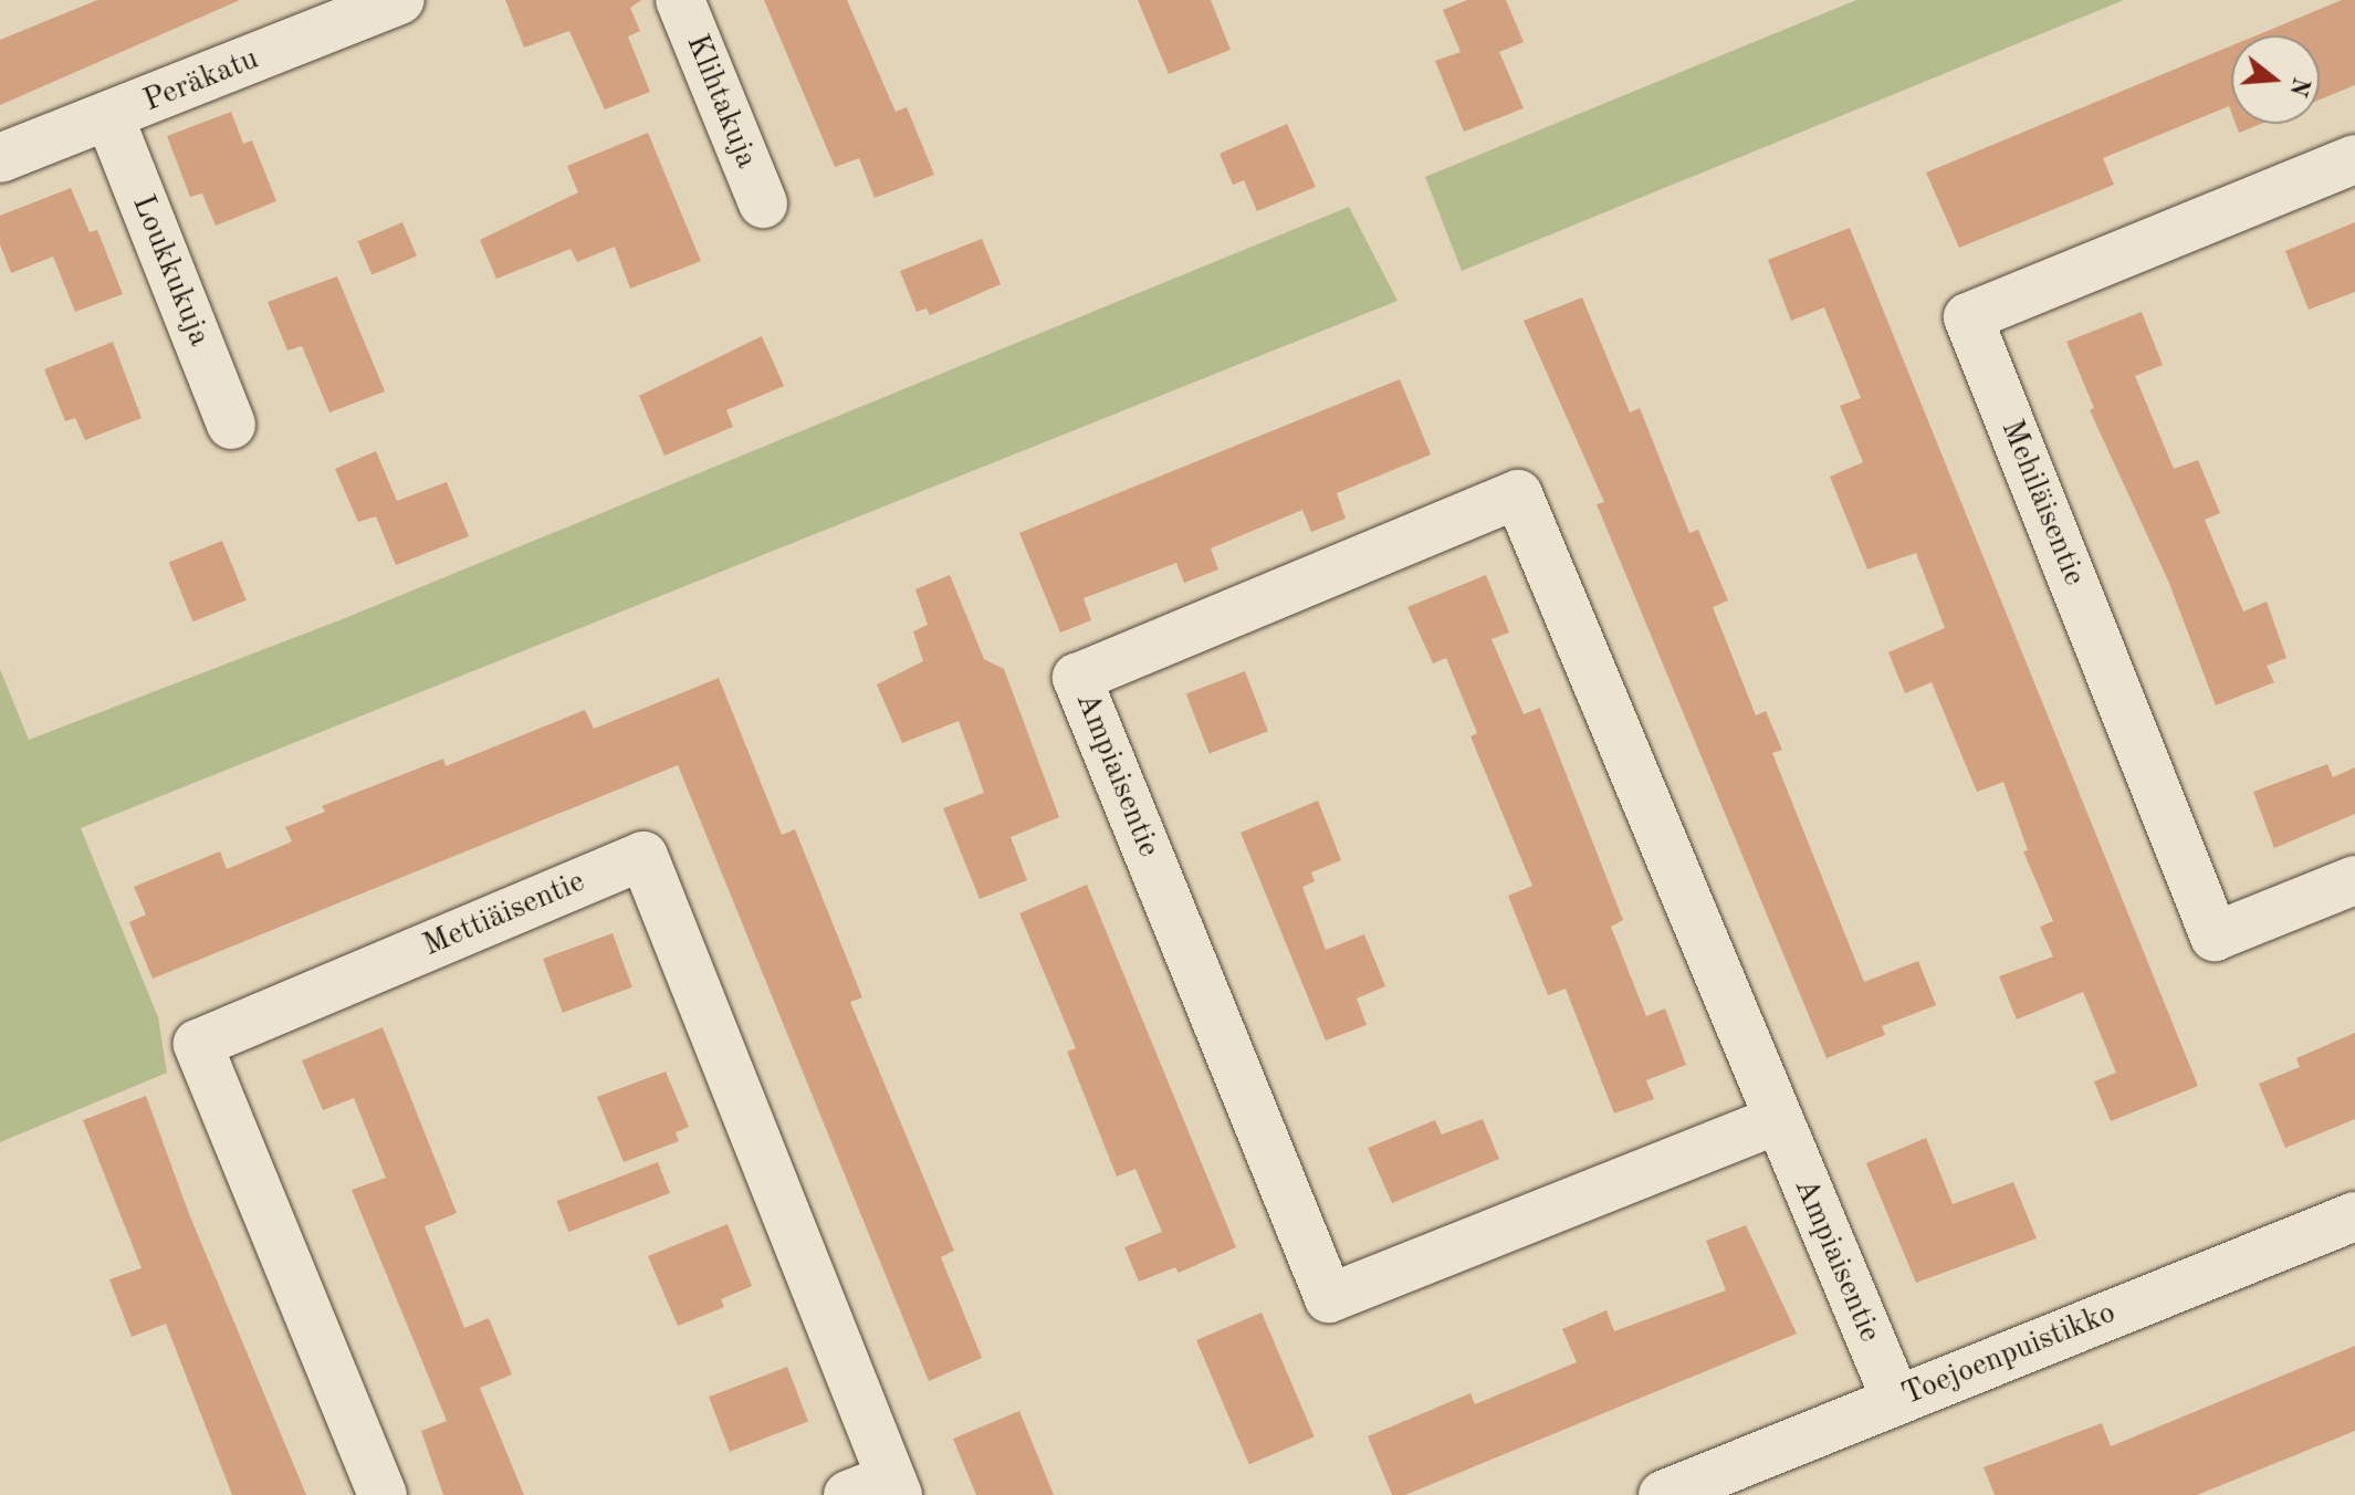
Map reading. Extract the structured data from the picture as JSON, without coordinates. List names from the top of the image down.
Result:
{
  "streets": {
    "street": [
      "Peräkatu",
      "Klihtakuja",
      "Loukkukuja",
      "Mehiläisentie",
      "Ampiaisentie",
      "Mettiäisentie",
      "Toejoenpuistikko"
    ]
  },
  "crossings": [
    ["Peräkatu", "Loukkukuja"],
    ["Ampiaisentie", "Toejoenpuistikko"]
  ],
  "north": "right"
}
